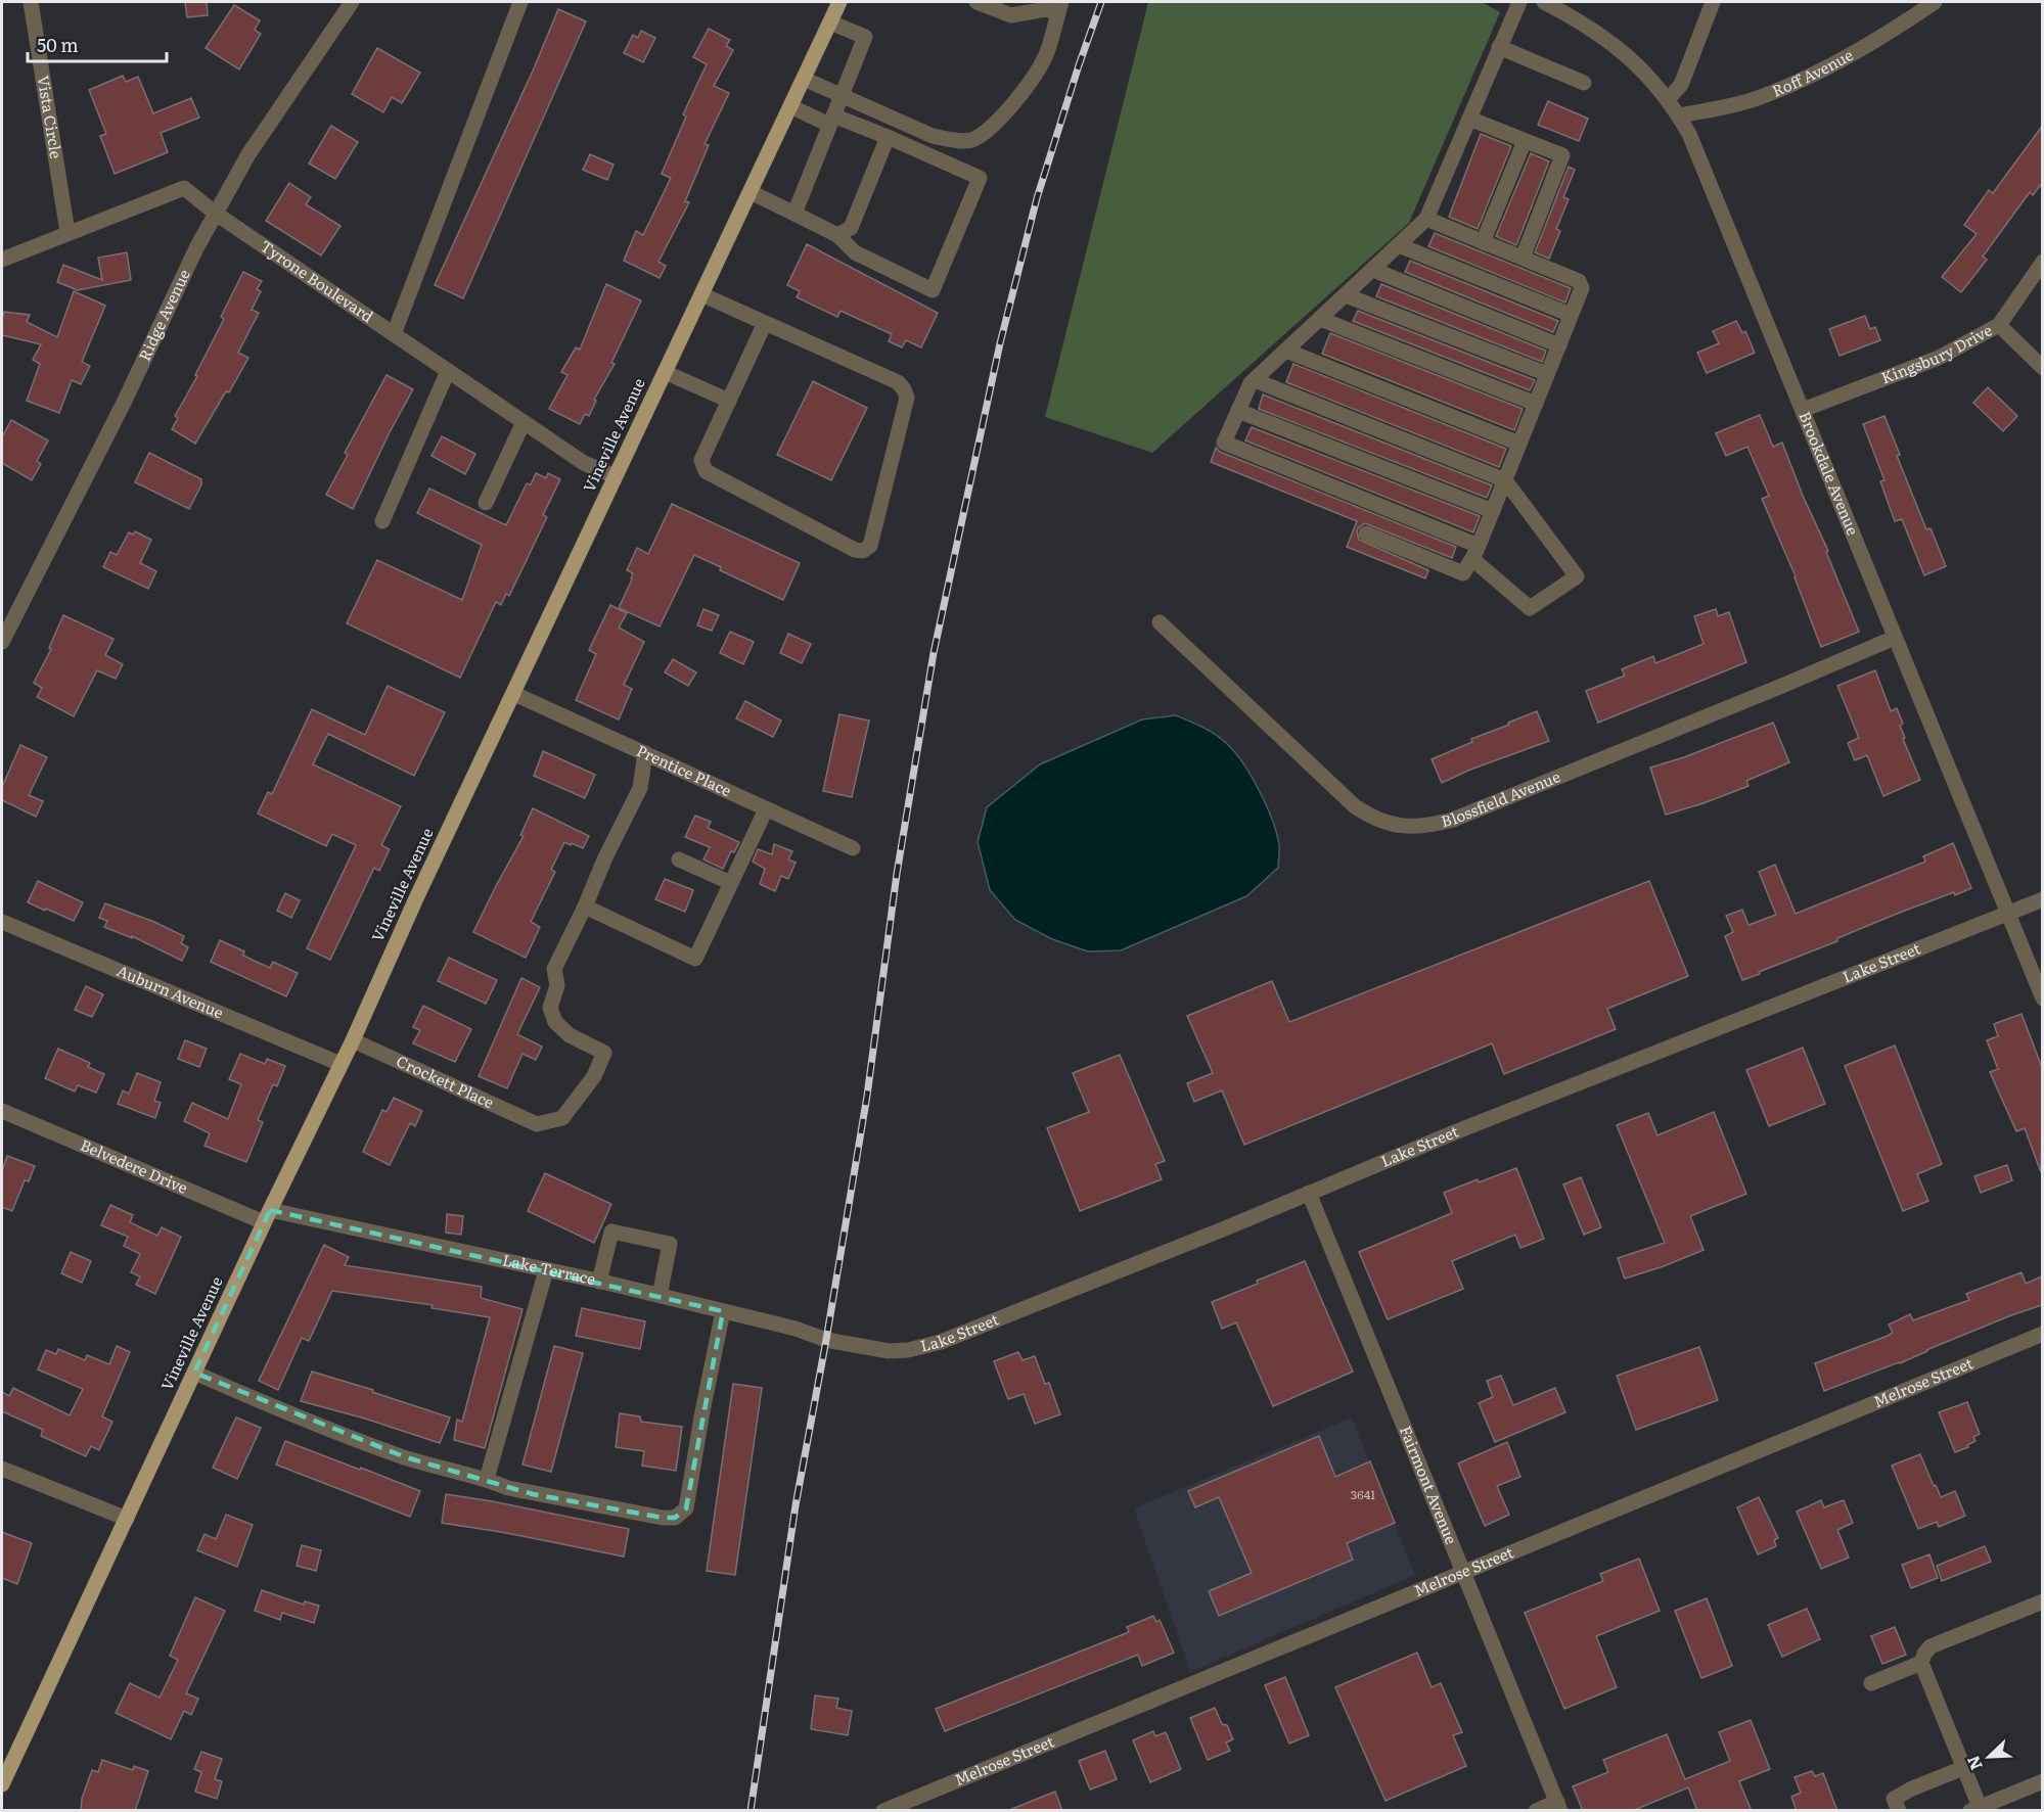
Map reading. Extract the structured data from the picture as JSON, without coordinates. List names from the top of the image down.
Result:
{
  "streets": {
    "main road": ["Vineville Avenue"],
    "street": [
      "Roff Avenue",
      "Vista Circle",
      "Tyrone Boulevard",
      "Ridge Avenue",
      "Kingsbury Drive",
      "Brookdale Avenue",
      "Prentice Place",
      "Blossfield Avenue",
      "Lake Street",
      "Auburn Avenue",
      "Crockett Place",
      "Belvedere Drive",
      "Lake Terrace",
      "Melrose Street",
      "Fairmont Avenue"
    ]
  },
  "crossings": [
    ["Roff Avenue", "Brookdale Avenue"],
    ["Vista Circle", "Tyrone Boulevard"],
    ["Tyrone Boulevard", "Ridge Avenue"],
    ["Tyrone Boulevard", "Vineville Avenue"],
    ["Kingsbury Drive", "Brookdale Avenue"],
    ["Vineville Avenue", "Prentice Place"],
    ["Vineville Avenue", "Auburn Avenue"],
    ["Vineville Avenue", "Crockett Place"],
    ["Vineville Avenue", "Belvedere Drive"],
    ["Vineville Avenue", "Lake Terrace"],
    ["Brookdale Avenue", "Blossfield Avenue"],
    ["Brookdale Avenue", "Lake Street"],
    ["Lake Street", "Lake Terrace"],
    ["Lake Street", "Fairmont Avenue"],
    ["Belvedere Drive", "Lake Terrace"],
    ["Melrose Street", "Fairmont Avenue"]
  ],
  "house_numbers": ["3641"],
  "scale_bar": "50 m",
  "north": "bottom left"
}
